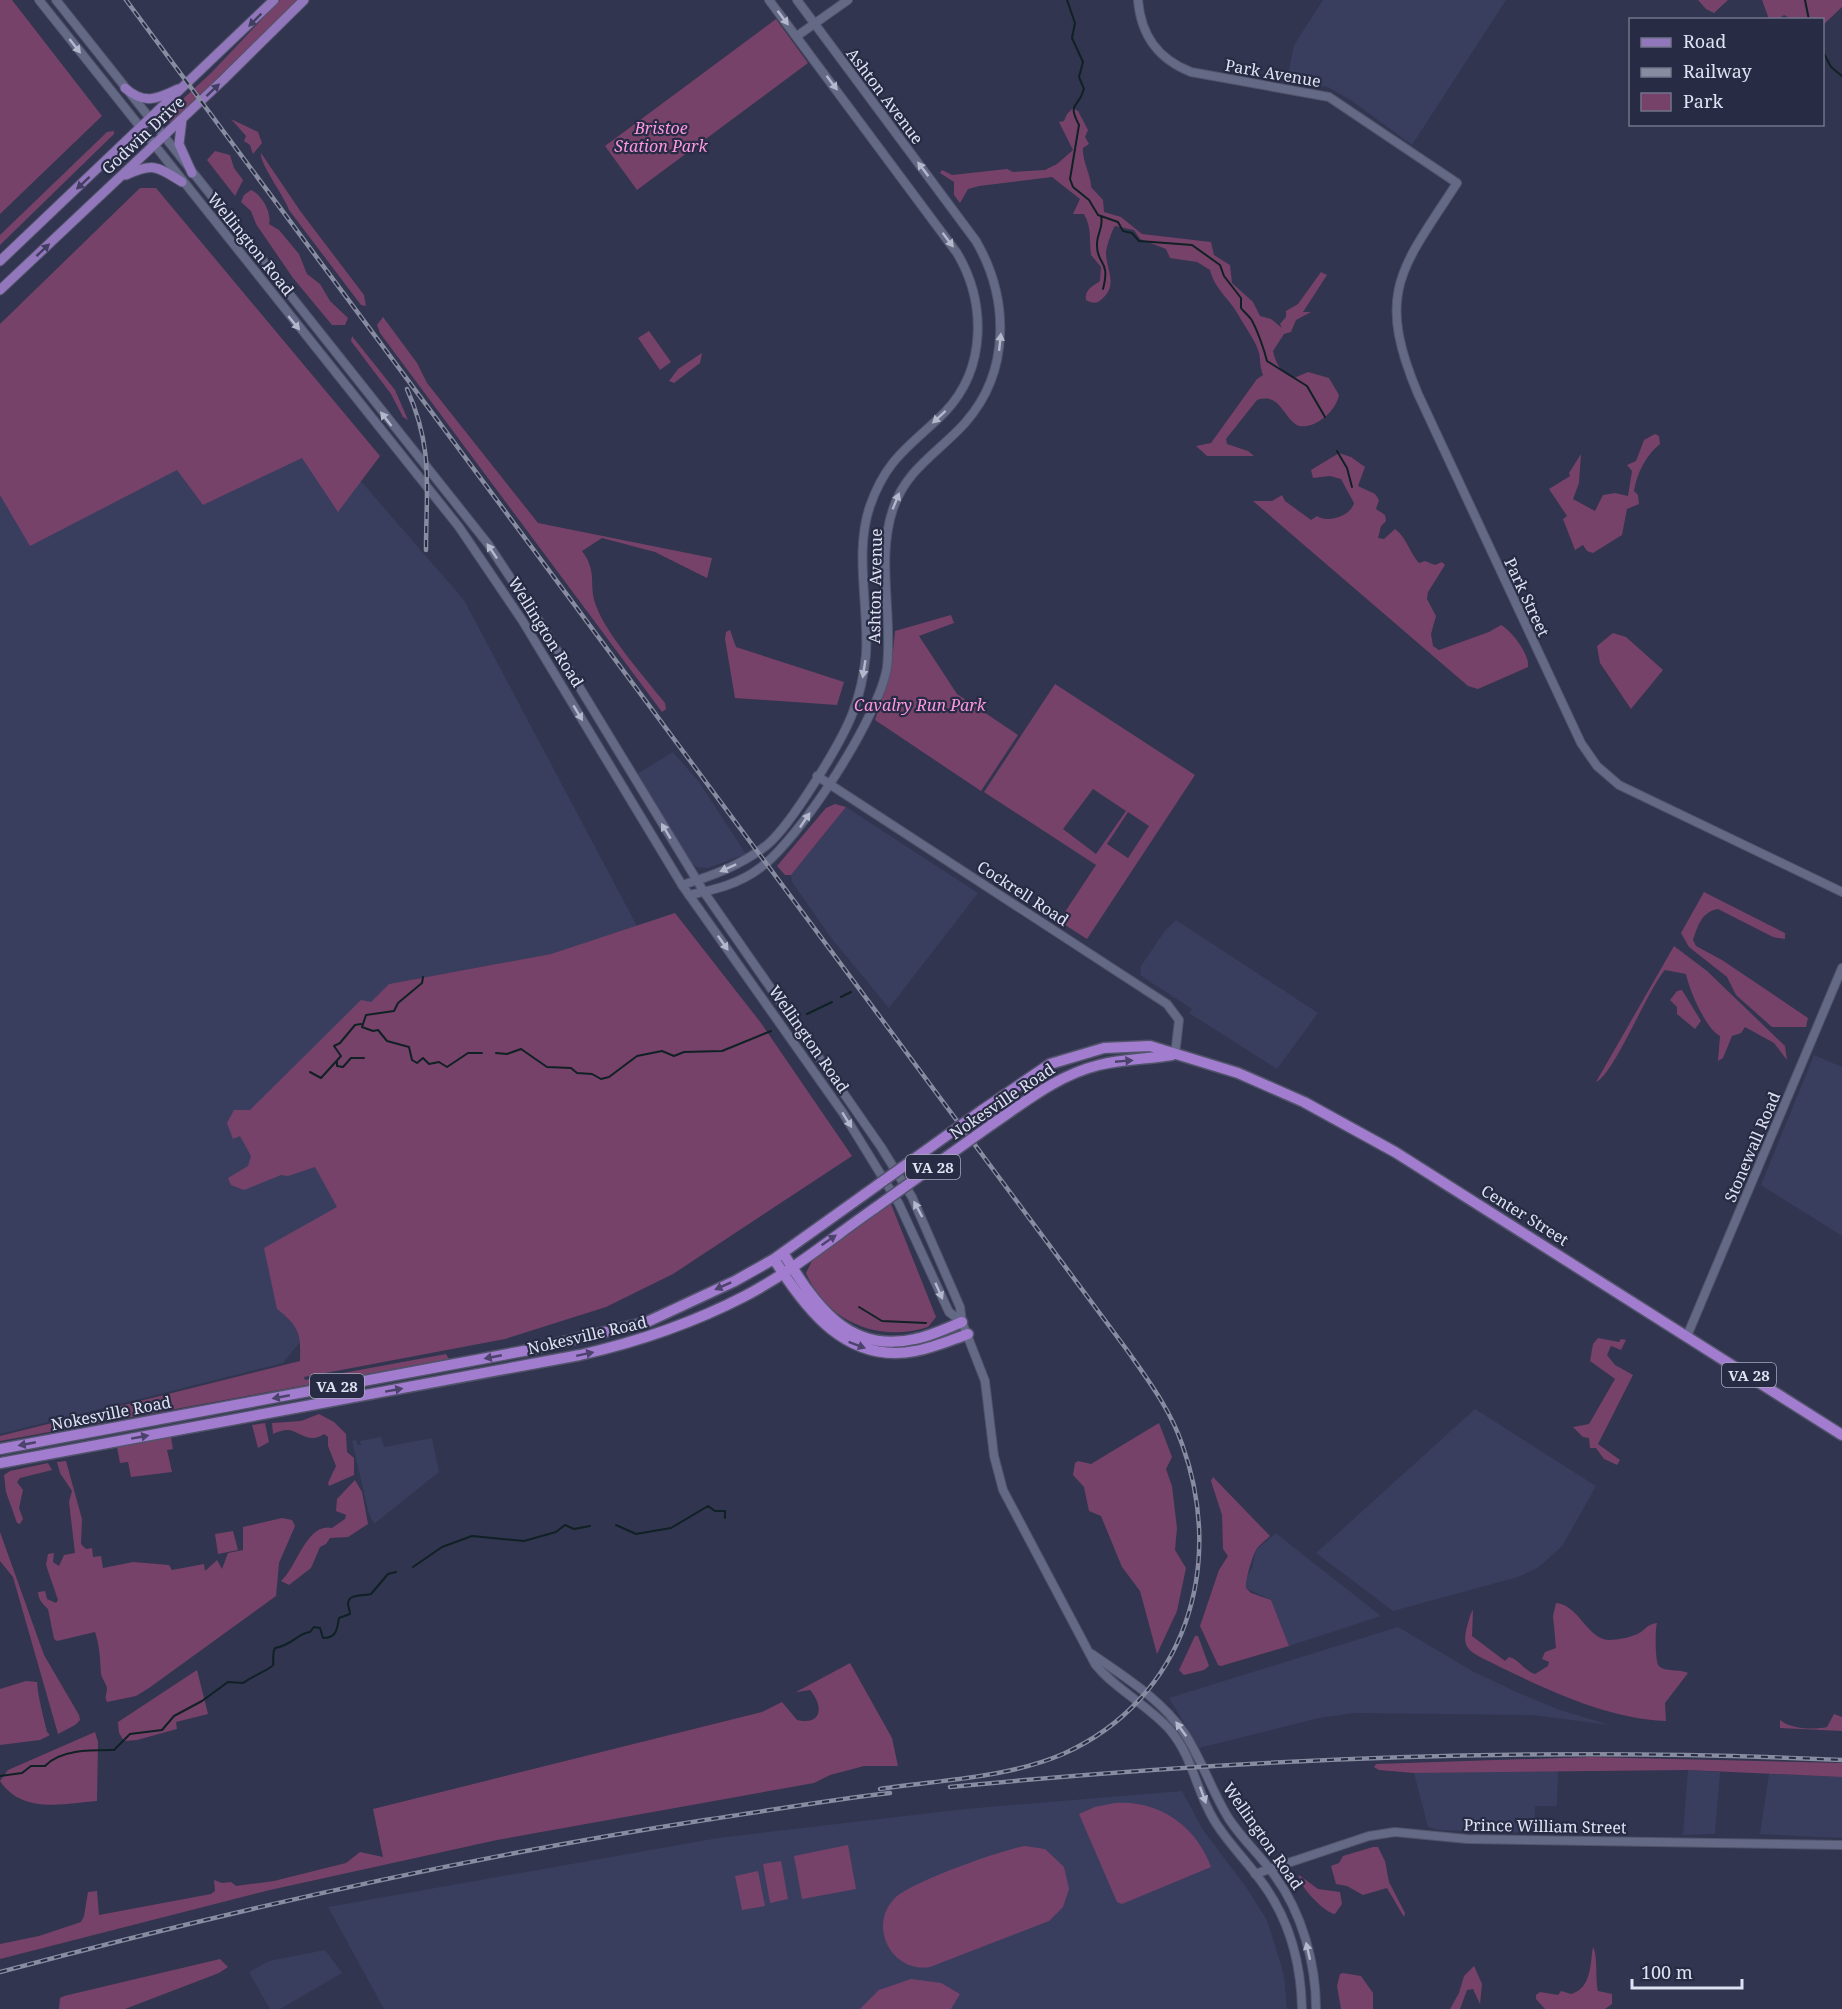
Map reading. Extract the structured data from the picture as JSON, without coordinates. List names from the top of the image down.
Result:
{
  "streets": {
    "highway": ["Nokesville Road", "VA 28", "Center Street"],
    "main road": ["Godwin Drive", "Wellington Road"],
    "street": [
      "Park Avenue",
      "Ashton Avenue",
      "Park Street",
      "Cockrell Road",
      "Stonewall Road",
      "Prince William Street"
    ]
  },
  "crossings": [
    ["Park Avenue", "Park Street"],
    ["Ashton Avenue", "Wellington Road"],
    ["Ashton Avenue", "Cockrell Road"],
    ["Godwin Drive", "Wellington Road"],
    ["Wellington Road", "Prince William Street"],
    ["Cockrell Road", "Nokesville Road"],
    ["Cockrell Road", "Center Street"],
    ["Nokesville Road", "Center Street"],
    ["Stonewall Road", "Center Street"]
  ],
  "parks": ["Bristoe Station Park", "Cavalry Run Park"],
  "legend": ["Road", "Railway", "Park"],
  "scale_bar": "100 m"
}
